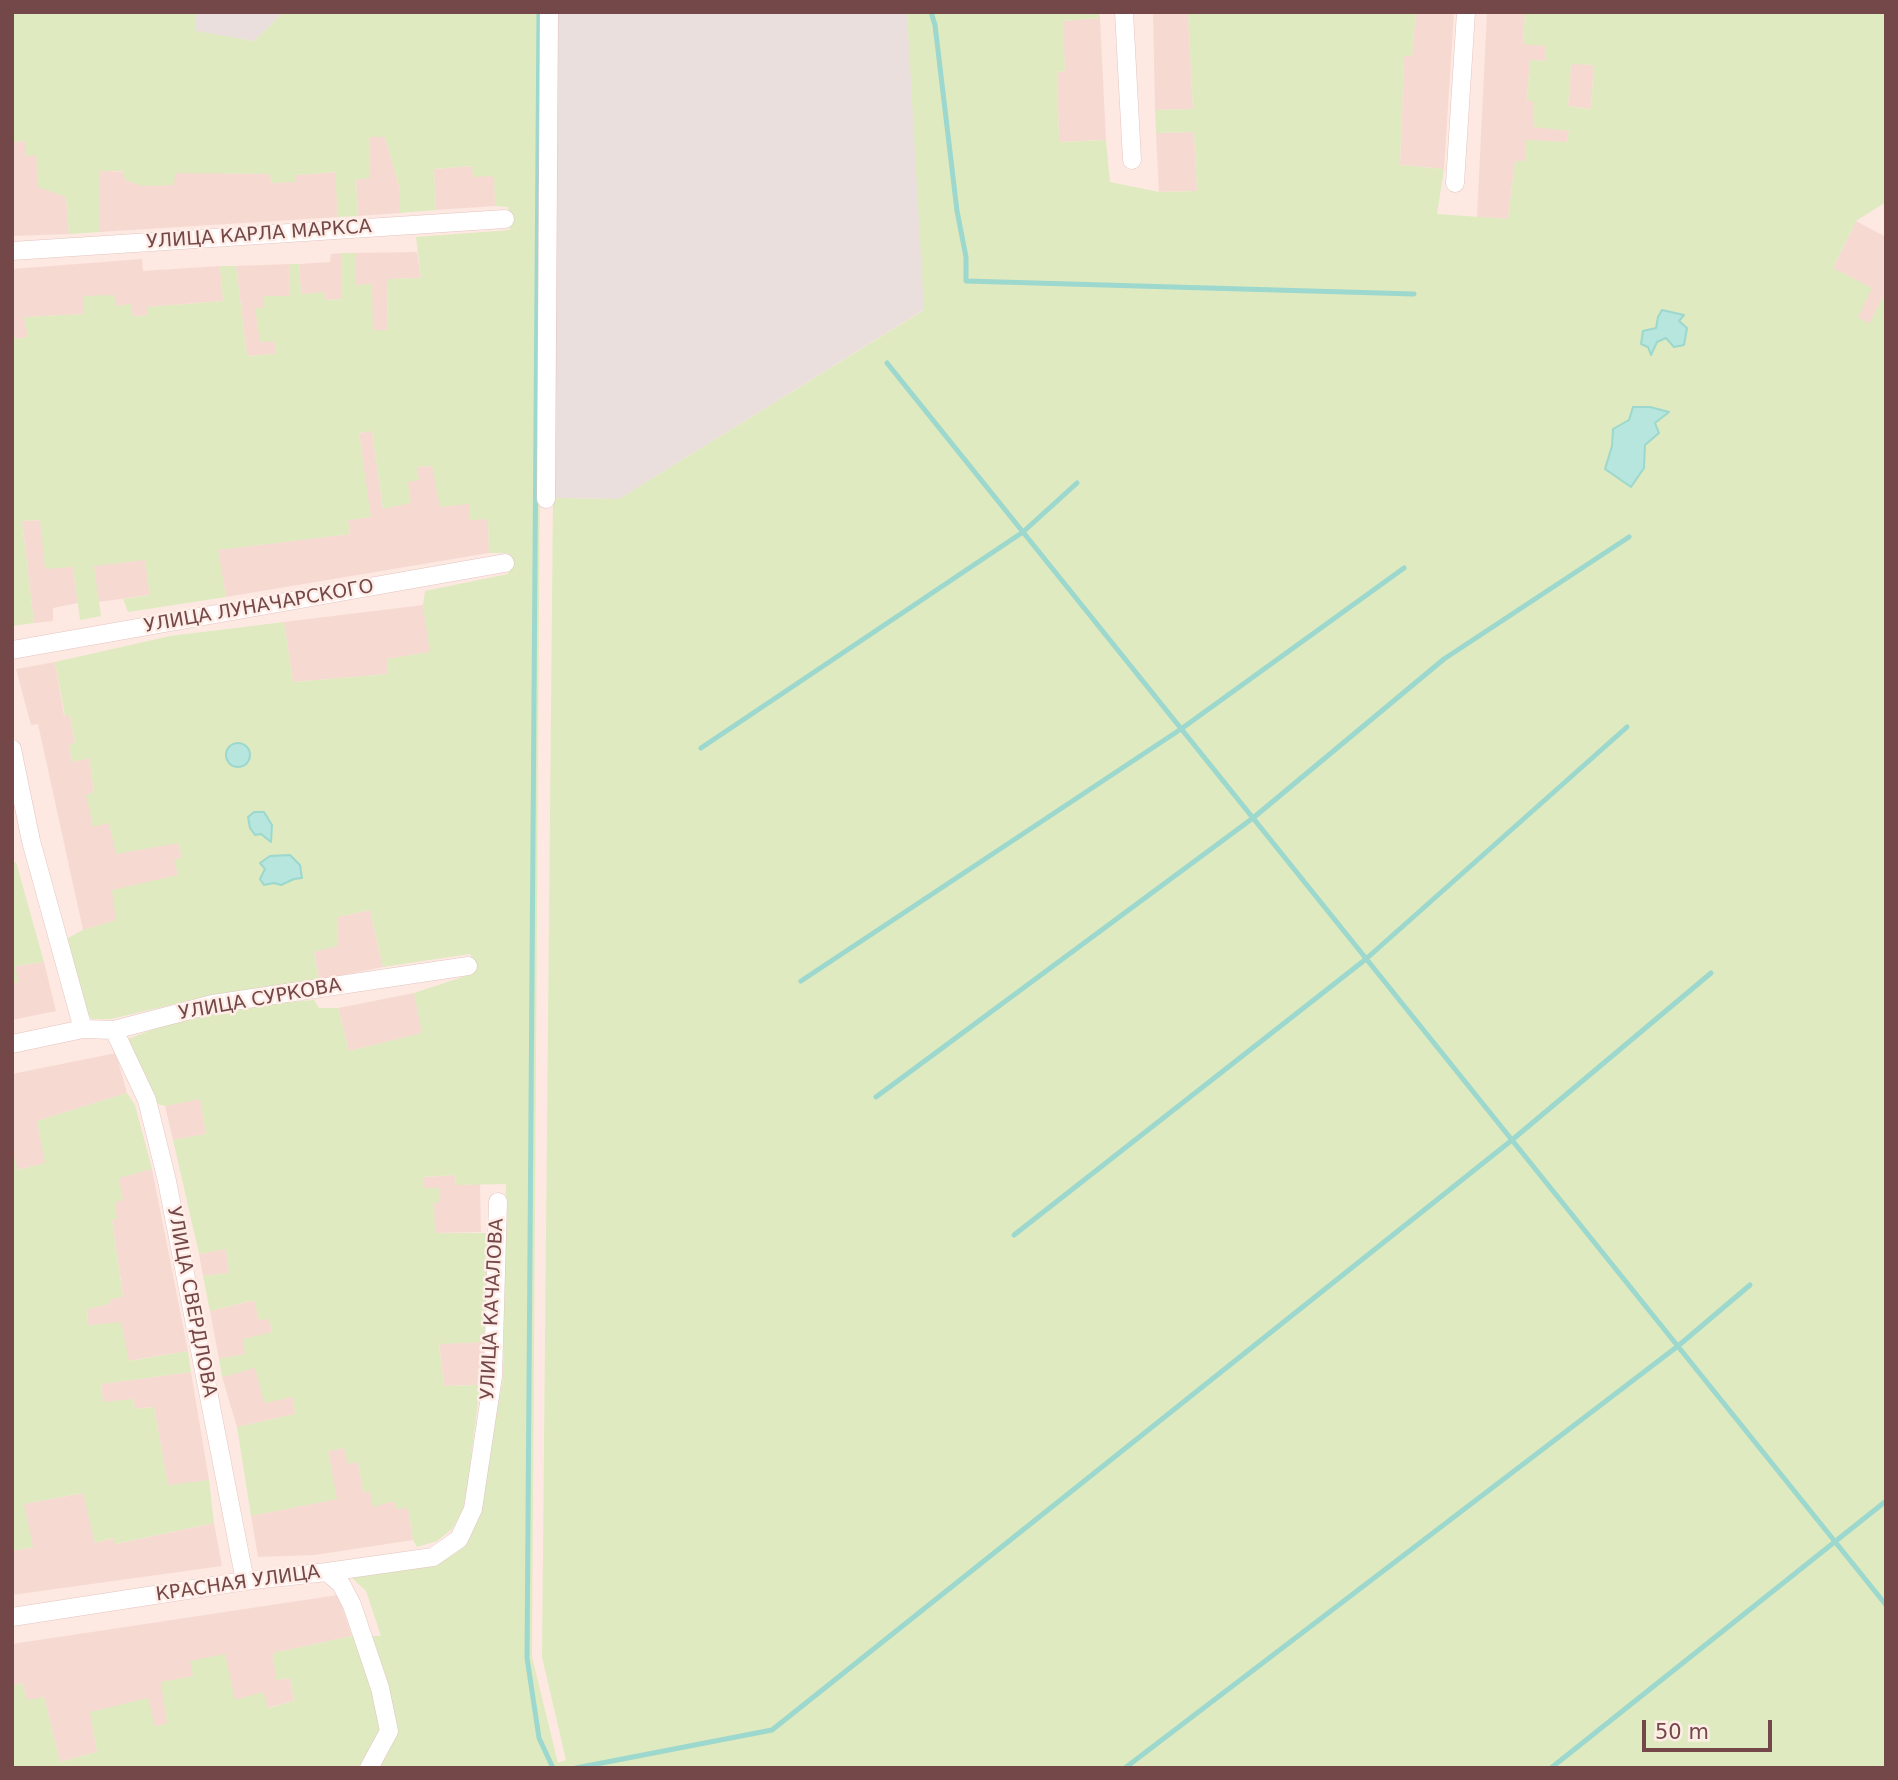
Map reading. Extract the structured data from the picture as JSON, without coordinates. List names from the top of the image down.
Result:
{
  "streets": {
    "street": [
      "УЛИЦА КАРЛА МАРКСА",
      "УЛИЦА ЛУНАЧАРСКОГО",
      "УЛИЦА СУРКОВА",
      "УЛИЦА СВЕРДЛОВА",
      "УЛИЦА КАЧАЛОВА",
      "КРАСНАЯ УЛИЦА"
    ]
  },
  "crossings": [
    ["УЛИЦА СУРКОВА", "УЛИЦА СВЕРДЛОВА"],
    ["УЛИЦА СВЕРДЛОВА", "КРАСНАЯ УЛИЦА"],
    ["УЛИЦА КАЧАЛОВА", "КРАСНАЯ УЛИЦА"]
  ],
  "scale_bar": "50 m"
}
